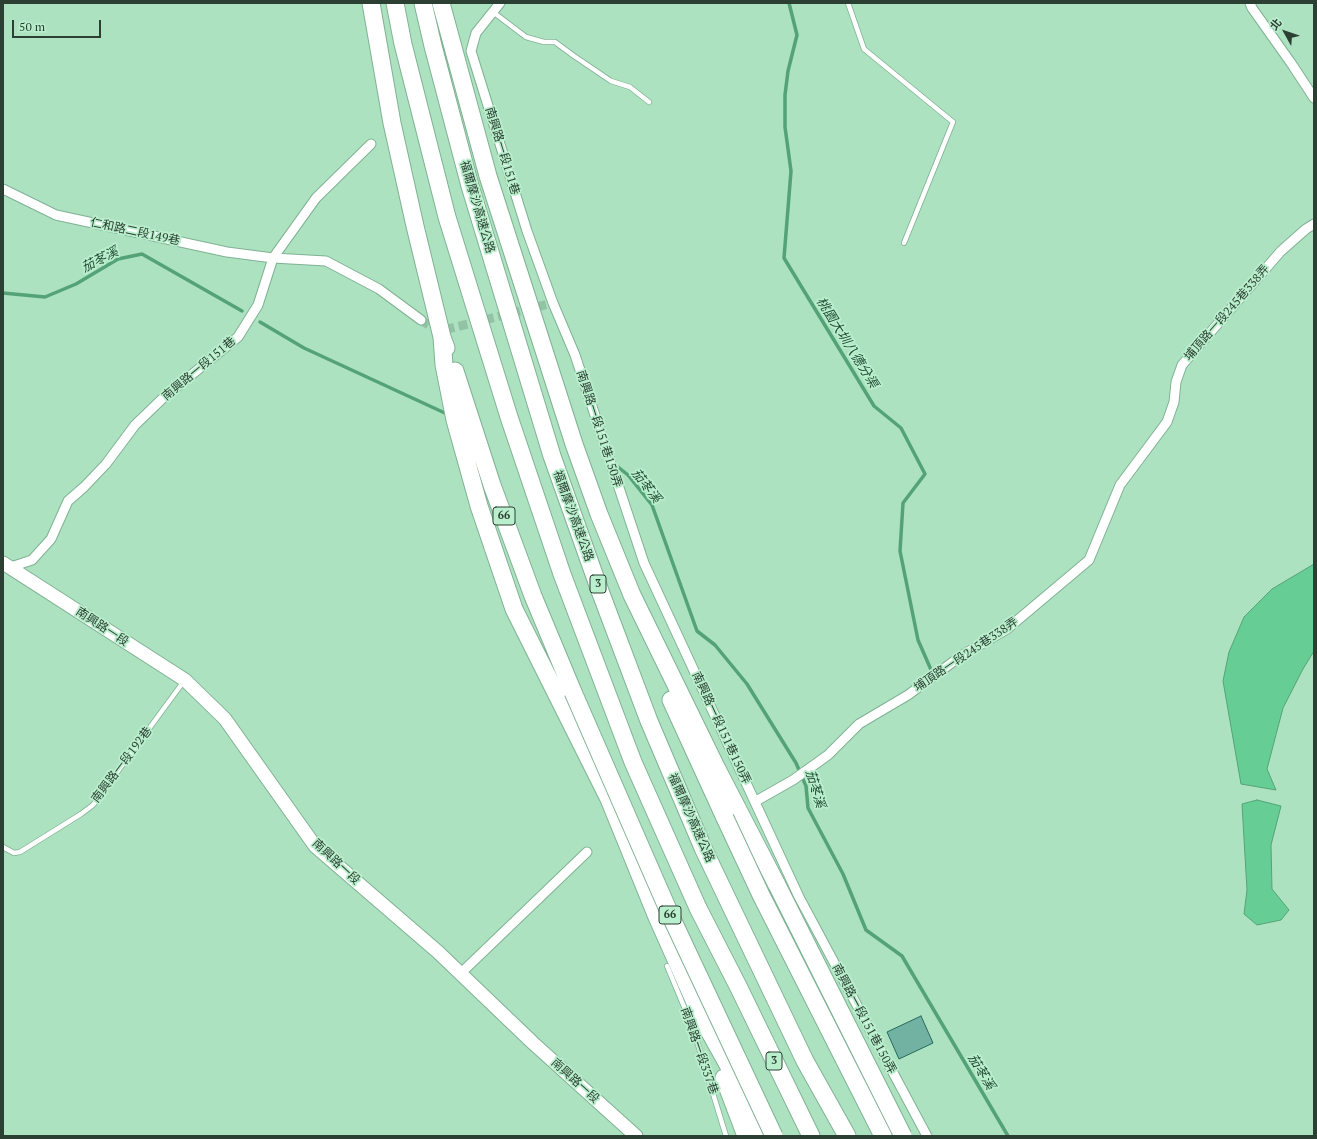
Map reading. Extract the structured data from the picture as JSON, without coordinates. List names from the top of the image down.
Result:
{
  "streets": {
    "highway": ["福爾摩沙高速公路", "66", "3"],
    "street": [
      "南興路一段151巷",
      "仁和路二段149巷",
      "埔頂路一段245巷338弄",
      "南興路一段151巷150弄",
      "南興路一段"
    ],
    "lane": ["南興路一段192巷", "南興路一段337巷"]
  },
  "crossings": [
    ["南興路一段151巷", "仁和路二段149巷"],
    ["南興路一段151巷", "南興路一段151巷150弄"],
    ["南興路一段151巷", "南興路一段"],
    ["埔頂路一段245巷338弄", "南興路一段151巷150弄"],
    ["南興路一段", "南興路一段192巷"]
  ],
  "water": ["茄苳溪", "桃園大圳八德分渠"],
  "scale_bar": "50 m",
  "north": "top left"
}
